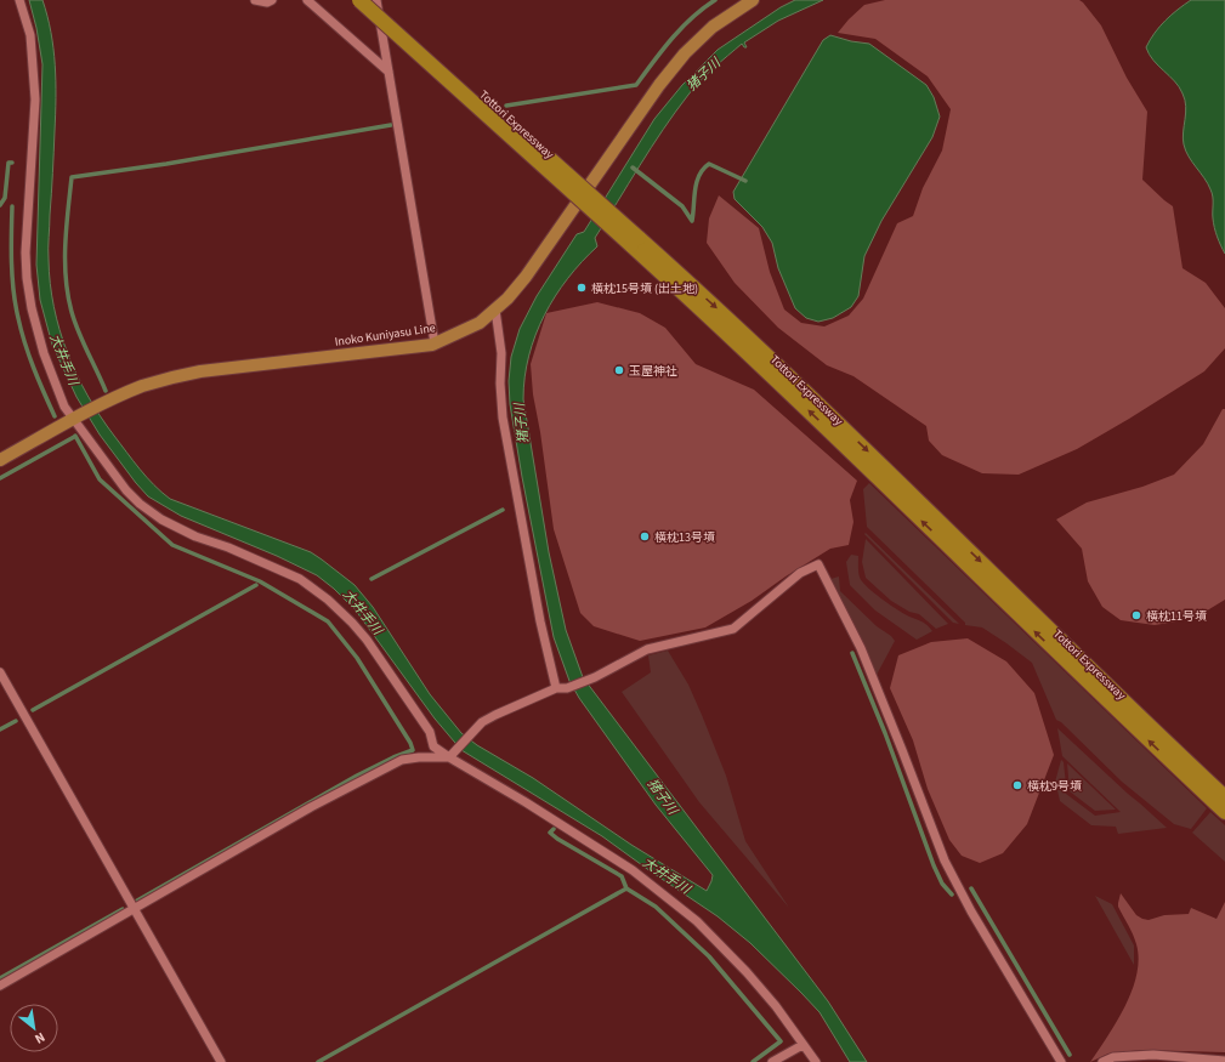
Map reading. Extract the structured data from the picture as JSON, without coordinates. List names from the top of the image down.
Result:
{
  "streets": {
    "highway": ["Tottori Expressway"],
    "main road": ["Inoko Kuniyasu Line"]
  },
  "water": ["猪子川", "大井手川"],
  "places": [
    "横枕15号墳 (出土地)",
    "玉屋神社",
    "横枕13号墳",
    "横枕11号墳",
    "横枕9号墳"
  ],
  "north": "bottom right"
}
